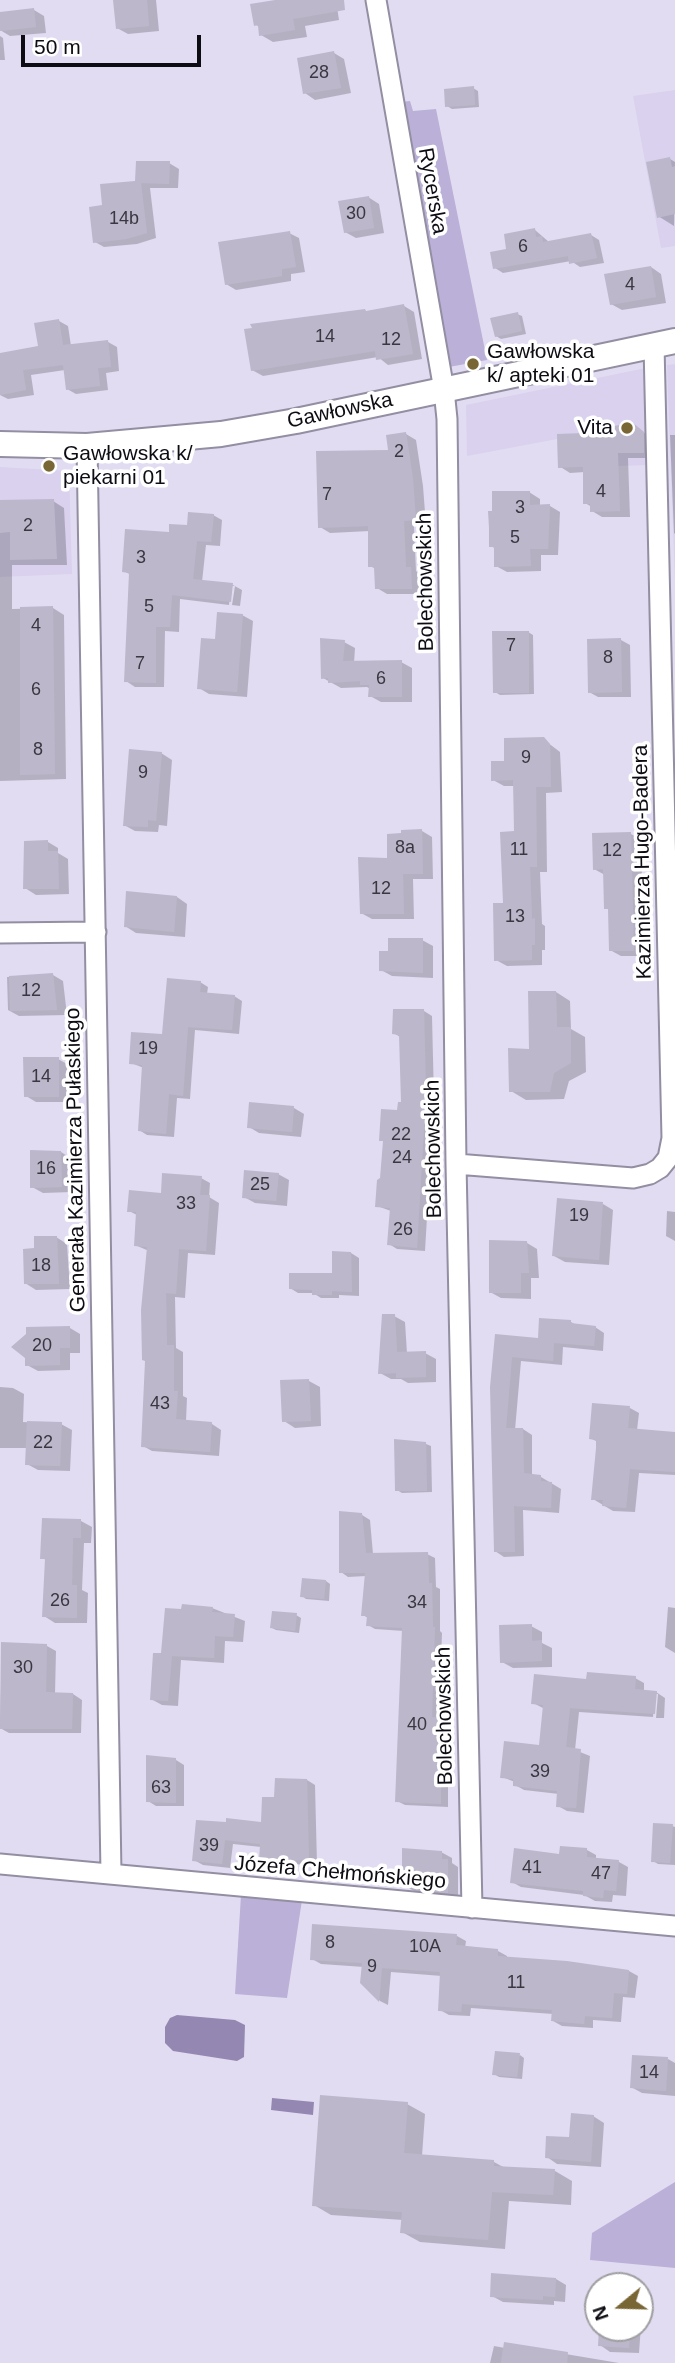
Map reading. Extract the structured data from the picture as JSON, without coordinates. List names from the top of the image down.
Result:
{
  "streets": {
    "street": [
      "Rycerska",
      "Gawłowska",
      "Bolechowskich",
      "Kazimierza Hugo-Badera",
      "Generała Kazimierza Pułaskiego",
      "Józefa Chełmońskiego"
    ]
  },
  "crossings": [
    ["Rycerska", "Gawłowska"],
    ["Rycerska", "Bolechowskich"],
    ["Gawłowska", "Bolechowskich"],
    ["Gawłowska", "Kazimierza Hugo-Badera"],
    ["Gawłowska", "Generała Kazimierza Pułaskiego"],
    ["Bolechowskich", "Kazimierza Hugo-Badera"],
    ["Bolechowskich", "Józefa Chełmońskiego"],
    ["Generała Kazimierza Pułaskiego", "Józefa Chełmońskiego"]
  ],
  "places": ["Gawłowska k/ apteki 01", "Vita", "Gawłowska k/ piekarni 01"],
  "house_numbers": [
    "28",
    "30",
    "14b",
    "6",
    "4",
    "14",
    "12",
    "2",
    "4",
    "7",
    "3",
    "2",
    "5",
    "3",
    "5",
    "4",
    "7",
    "8",
    "7",
    "6",
    "6",
    "8",
    "9",
    "9",
    "8a",
    "11",
    "12",
    "12",
    "13",
    "12",
    "19",
    "14",
    "22",
    "24",
    "16",
    "25",
    "33",
    "19",
    "26",
    "18",
    "20",
    "43",
    "22",
    "26",
    "34",
    "30",
    "40",
    "39",
    "63",
    "39",
    "41",
    "47",
    "8",
    "10A",
    "9",
    "11",
    "14"
  ],
  "scale_bar": "50 m",
  "north": "left"
}
